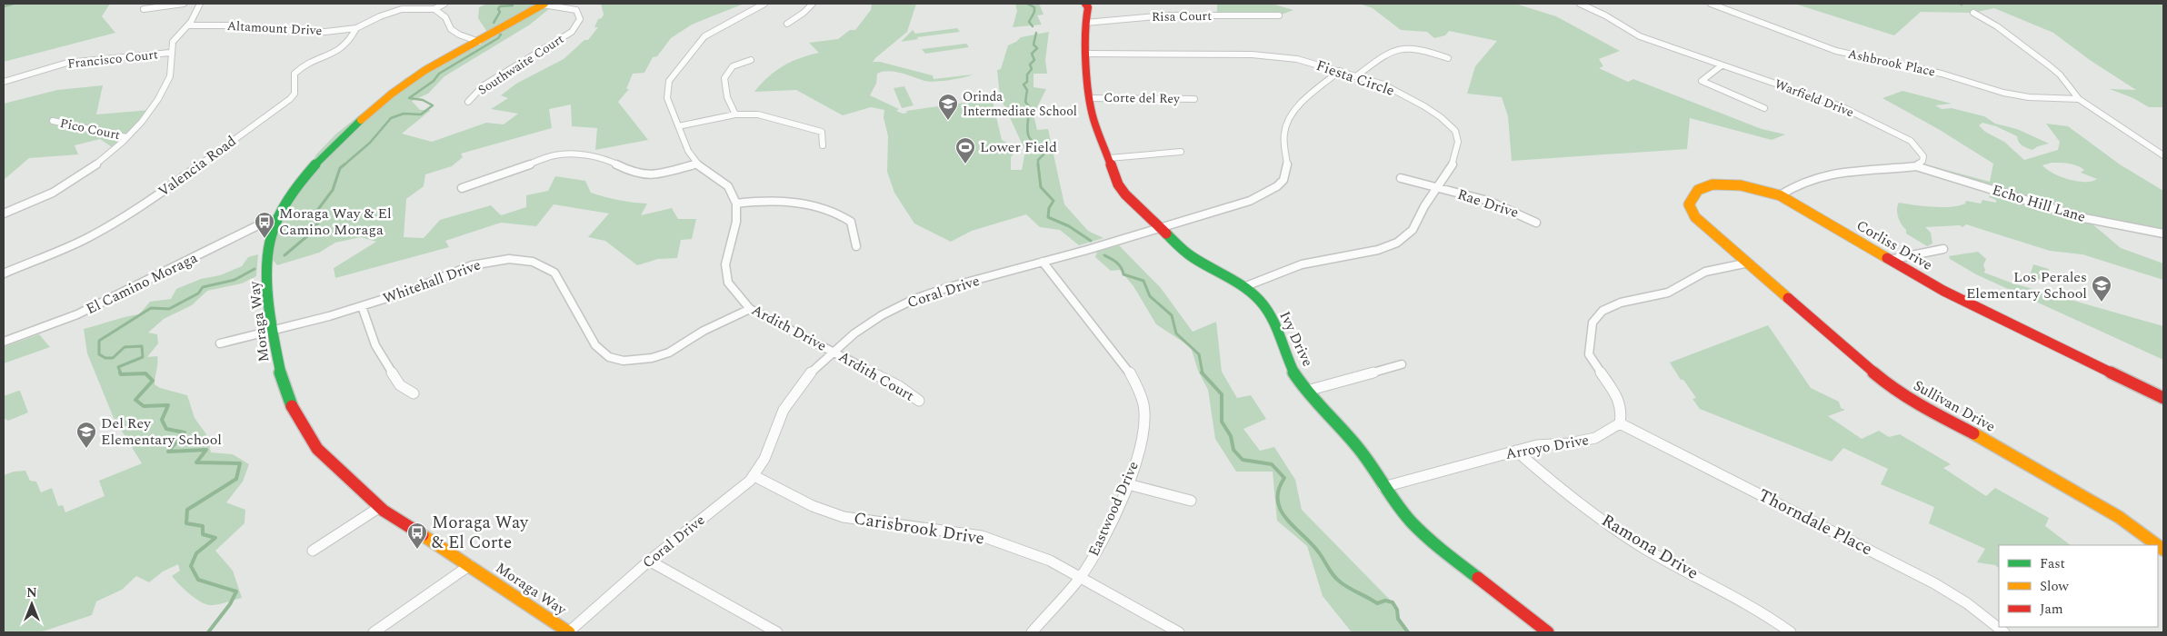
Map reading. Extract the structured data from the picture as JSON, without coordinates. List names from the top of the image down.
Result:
{
  "streets": {
    "street": [
      "Risa Court",
      "Altamount Drive",
      "Francisco Court",
      "Ashbrook Place",
      "Southwaite Court",
      "Fiesta Circle",
      "Corte del Rey",
      "Warfield Drive",
      "Pico Court",
      "Valencia Road",
      "Rae Drive",
      "Echo Hill Lane",
      "Corliss Drive",
      "Whitehall Drive",
      "El Camino Moraga",
      "Coral Drive",
      "Moraga Way",
      "Ardith Drive",
      "Ivy Drive",
      "Ardith Court",
      "Sullivan Drive",
      "Arroyo Drive",
      "Eastwood Drive",
      "Thorndale Place",
      "Carisbrook Drive",
      "Ramona Drive"
    ]
  },
  "crossings": [
    ["Risa Court", "Ivy Drive"],
    ["Altamount Drive", "Valencia Road"],
    ["Southwaite Court", "Moraga Way"],
    ["Fiesta Circle", "Rae Drive"],
    ["Fiesta Circle", "Coral Drive"],
    ["Fiesta Circle", "Ivy Drive"],
    ["Corte del Rey", "Ivy Drive"],
    ["Warfield Drive", "Echo Hill Lane"],
    ["Corliss Drive", "Sullivan Drive"],
    ["Whitehall Drive", "Moraga Way"],
    ["Whitehall Drive", "Ardith Drive"],
    ["El Camino Moraga", "Moraga Way"],
    ["Coral Drive", "Moraga Way"],
    ["Coral Drive", "Ardith Drive"],
    ["Coral Drive", "Ivy Drive"],
    ["Coral Drive", "Ardith Court"],
    ["Coral Drive", "Eastwood Drive"],
    ["Coral Drive", "Carisbrook Drive"],
    ["Ardith Drive", "Ardith Court"],
    ["Ivy Drive", "Arroyo Drive"],
    ["Arroyo Drive", "Thorndale Place"],
    ["Arroyo Drive", "Ramona Drive"],
    ["Eastwood Drive", "Carisbrook Drive"]
  ],
  "places": {
    "school or university": ["Orinda Intermediate School", "Los Perales Elementary School", "Del Rey Elementary School"],
    "sports": ["Lower Field"],
    "bus stop": ["Moraga Way & El Camino Moraga", "Moraga Way & El Corte"]
  },
  "legend": ["Fast", "Slow", "Jam"],
  "north": "top"
}
